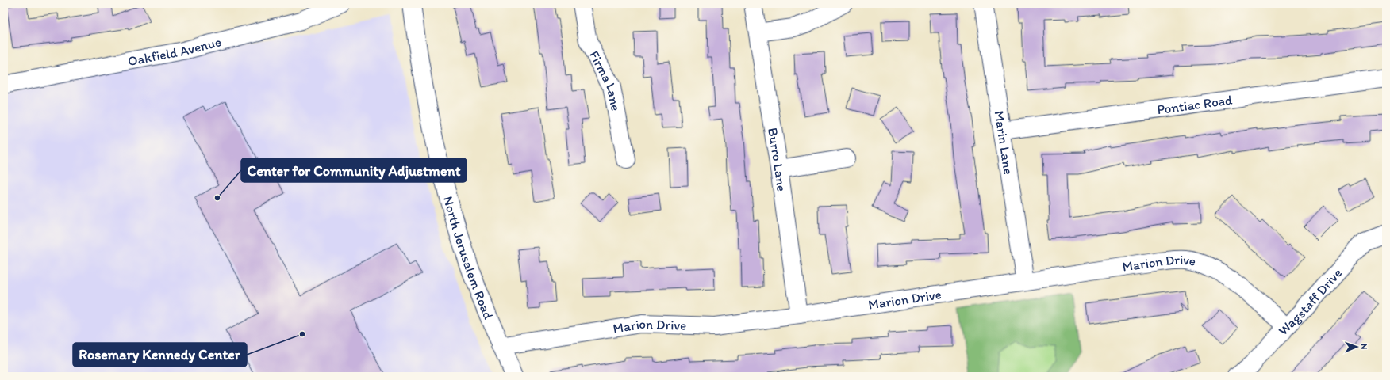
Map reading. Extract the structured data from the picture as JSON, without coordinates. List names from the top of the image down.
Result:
{
  "streets": {
    "street": [
      "Oakfield Avenue",
      "Firma Lane",
      "Pontiac Road",
      "Marin Lane",
      "Burro Lane",
      "North Jerusalem Road",
      "Marion Drive",
      "Wagstaff Drive"
    ]
  },
  "crossings": [
    ["Pontiac Road", "Marin Lane"],
    ["Marin Lane", "Marion Drive"],
    ["Burro Lane", "Marion Drive"],
    ["North Jerusalem Road", "Marion Drive"],
    ["Marion Drive", "Wagstaff Drive"]
  ],
  "places": ["Center for Community Adjustment", "Rosemary Kennedy Center"],
  "north": "right"
}
